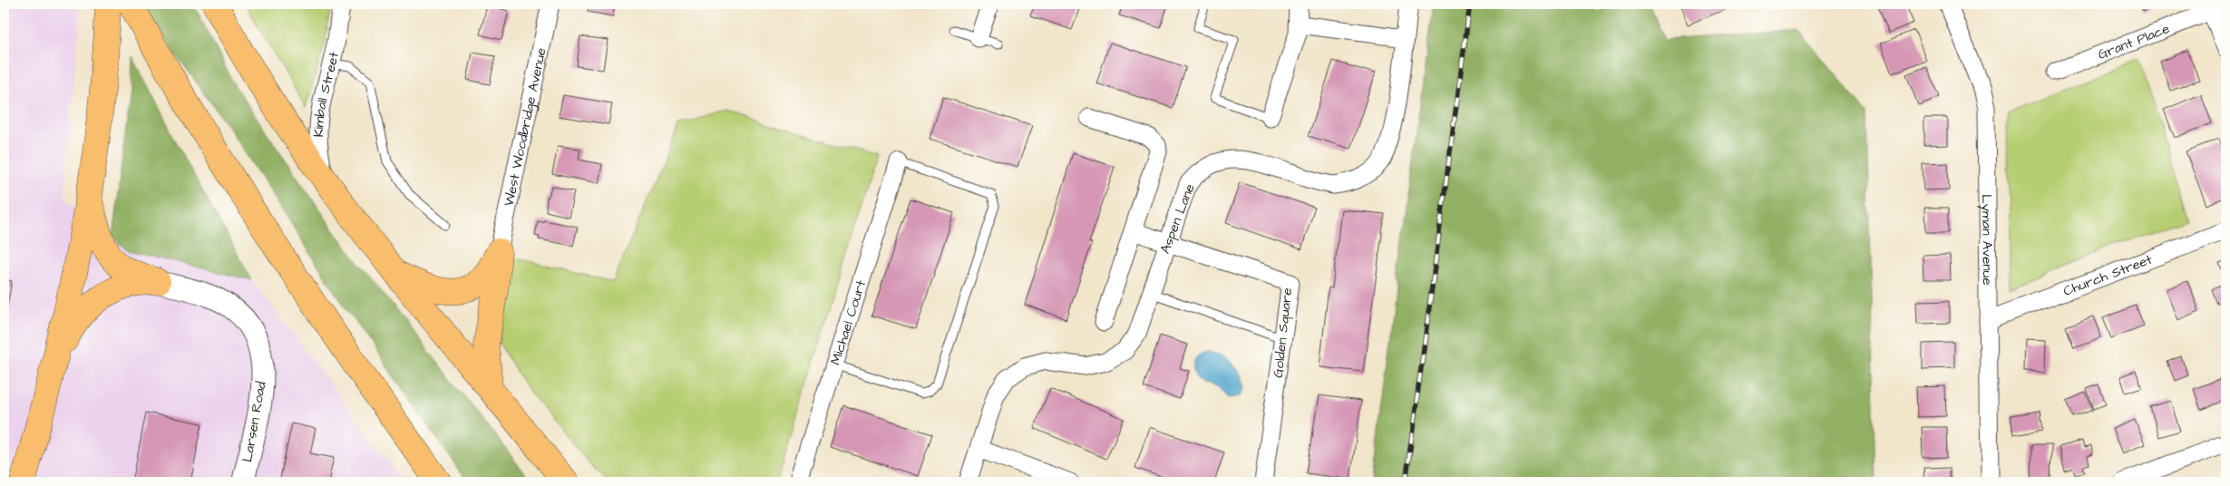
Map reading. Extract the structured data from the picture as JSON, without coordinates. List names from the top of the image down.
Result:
{
  "streets": {
    "street": [
      "Grant Place",
      "Kimball Street",
      "West Woodbridge Avenue",
      "Aspen Lane",
      "Lyman Avenue",
      "Church Street",
      "Michael Court",
      "Golden Square",
      "Larsen Road"
    ]
  },
  "crossings": [
    ["Aspen Lane", "Golden Square"],
    ["Lyman Avenue", "Church Street"]
  ]
}
